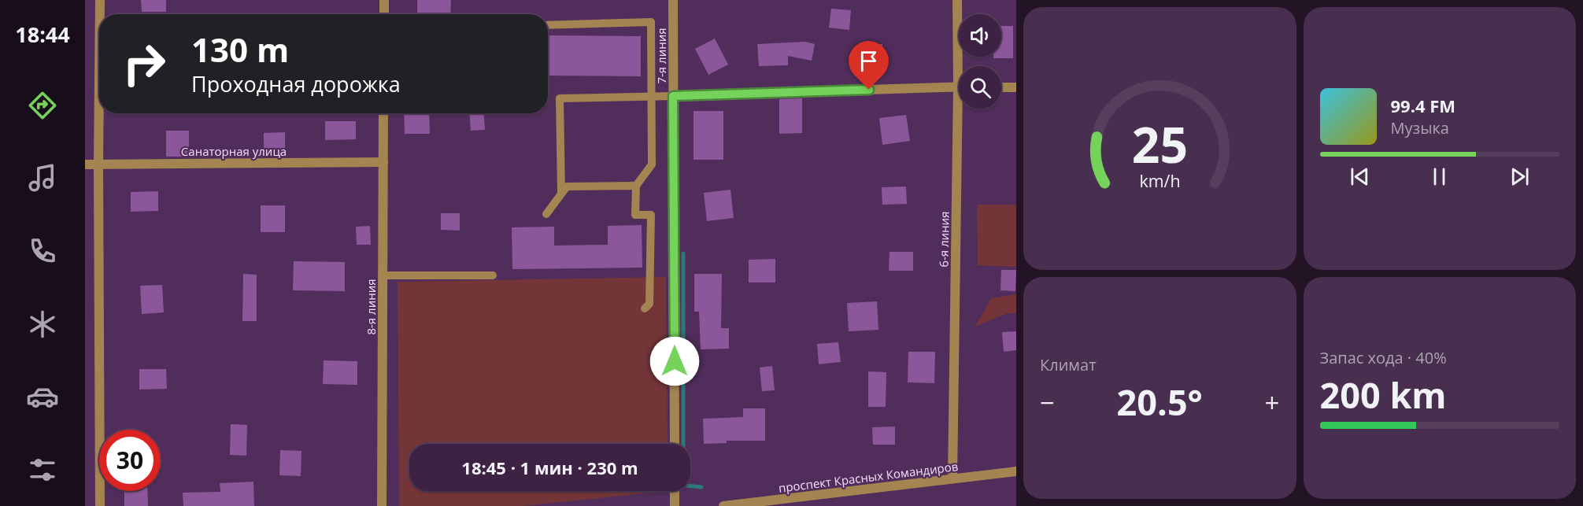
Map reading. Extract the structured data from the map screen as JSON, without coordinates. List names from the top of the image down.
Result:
{
  "streets": {
    "street": [
      "7-я линия",
      "Санаторная улица",
      "6-я линия",
      "8-я линия",
      "проспект Красных Командиров"
    ]
  },
  "crossings": [
    ["Санаторная улица", "8-я линия"],
    ["6-я линия", "проспект Красных Командиров"]
  ],
  "page": {
    "tabs": "18:44",
    "turn": ["130 m", "Проходная дорожка"],
    "song": ["99.4 FM", "Музыка"],
    "tile": [
      "Климат",
      ["Запас хода · 40%", "200 km"]
    ],
    "heat": ["−", "20.5°", "+"],
    "limit": "30",
    "trip": "18:45 · 1 мин · 230 m",
    "gauge": ["25", "km/h"]
  }
}
